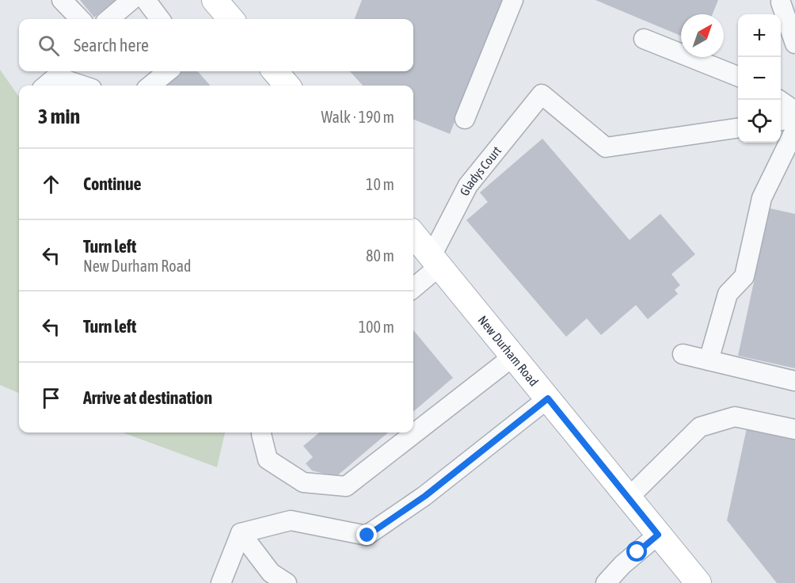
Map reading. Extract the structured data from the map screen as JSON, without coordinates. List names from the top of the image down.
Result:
{
  "streets": {
    "main road": ["New Durham Road"],
    "street": ["Gladys Court"]
  },
  "crossings": [
    ["Gladys Court", "New Durham Road"]
  ],
  "north": "top right",
  "page": {
    "map_buttons": ["+", "−"],
    "search": "Search here",
    "heading": ["3 min", "Walk · 190 m"],
    "list": [
      ["Continue", "10 m"],
      ["Turn left", "New Durham Road", "80 m"],
      ["Turn left", "100 m"],
      "Arrive at destination"
    ]
  }
}
